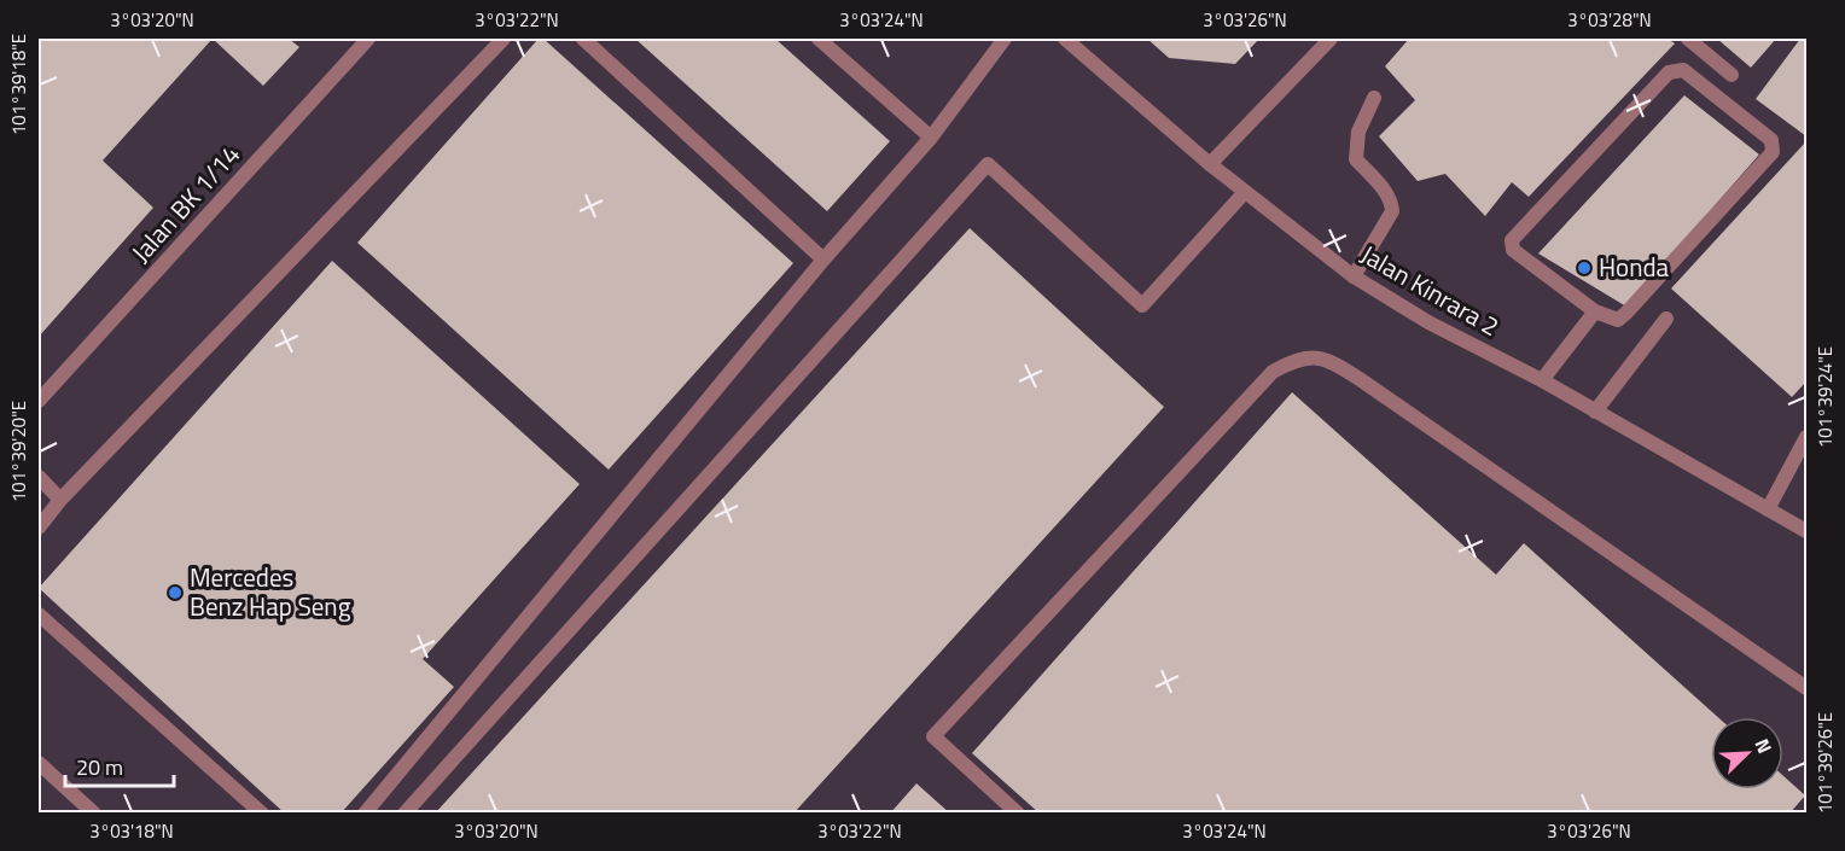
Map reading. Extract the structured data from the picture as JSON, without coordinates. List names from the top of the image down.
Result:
{
  "streets": {
    "street": ["Jalan BK 1/14", "Jalan Kinrara 2"]
  },
  "places": ["Honda", "Mercedes Benz Hap Seng"],
  "scale_bar": "20 m",
  "north": "top right",
  "coordinates": [
    "3°03'20\"N",
    "3°03'22\"N",
    "3°03'24\"N",
    "3°03'26\"N",
    "3°03'28\"N",
    "101°39'18\"E",
    "101°39'24\"E",
    "101°39'20\"E",
    "101°39'26\"E",
    "3°03'18\"N"
  ]
}
